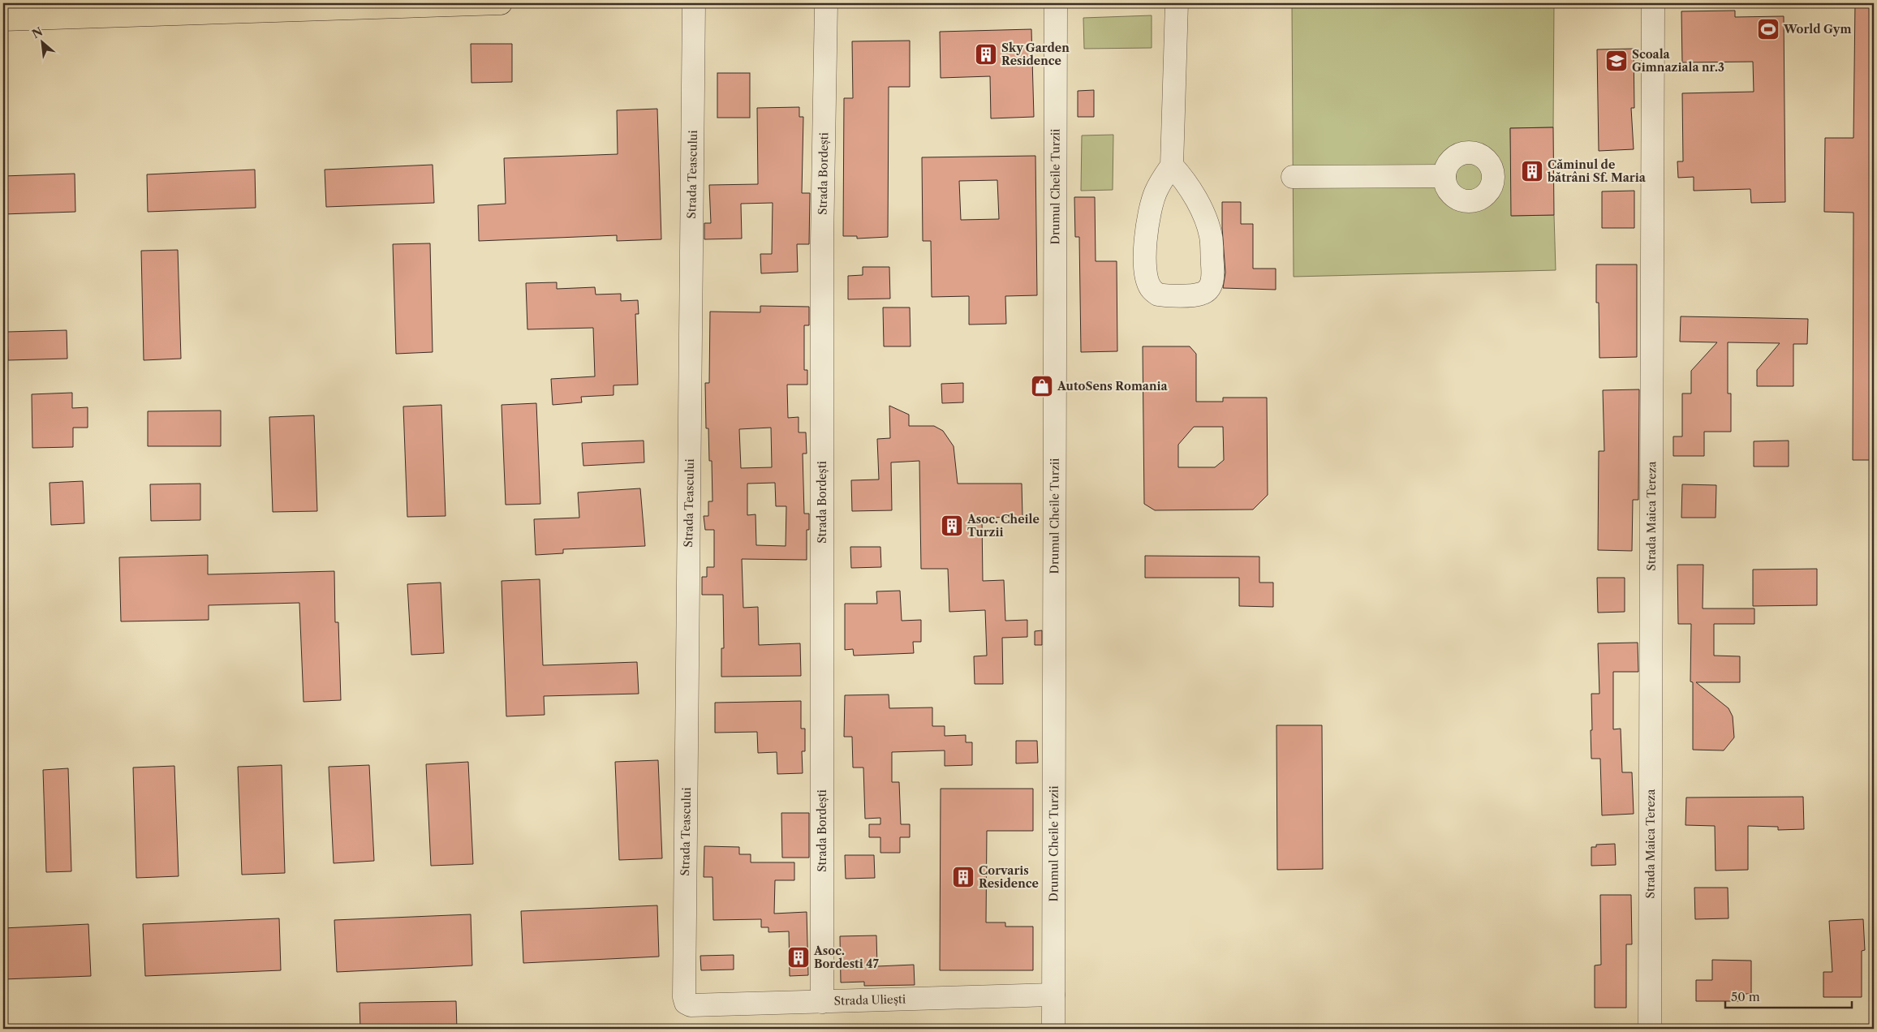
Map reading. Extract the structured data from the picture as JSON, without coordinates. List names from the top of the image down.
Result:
{
  "streets": {
    "street": [
      "Strada Bordești",
      "Strada Teascului",
      "Drumul Cheile Turzii",
      "Strada Maica Tereza",
      "Strada Uliești"
    ]
  },
  "crossings": [
    ["Strada Bordești", "Strada Uliești"],
    ["Strada Teascului", "Strada Uliești"],
    ["Drumul Cheile Turzii", "Strada Uliești"]
  ],
  "places": {
    "sports": ["World Gym"],
    "building": [
      "Sky Garden Residence",
      "Căminul de bătrâni Sf. Maria",
      "Asoc. Cheile Turzii",
      "Corvaris Residence",
      "Asoc. Bordesti 47"
    ],
    "school or university": ["Scoala Gimnaziala nr.3"],
    "shop": ["AutoSens Romania"]
  },
  "scale_bar": "50 m",
  "north": "top left"
}
